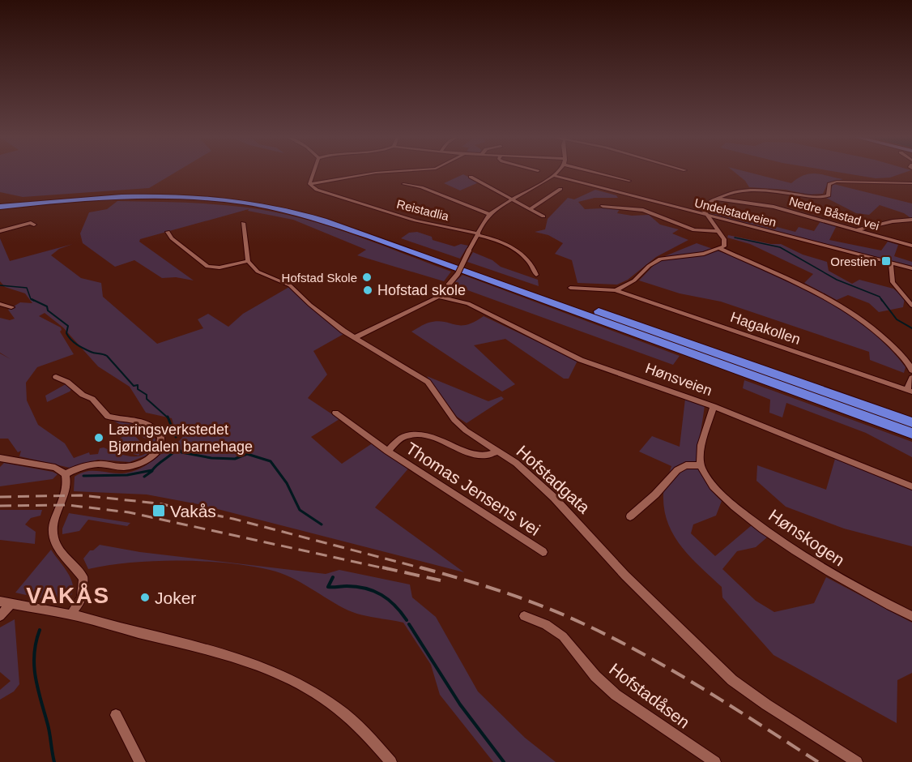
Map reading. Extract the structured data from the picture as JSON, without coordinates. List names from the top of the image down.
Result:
{
  "streets": {
    "street": [
      "Reistadlia",
      "Undelstadveien",
      "Nedre Båstad vei",
      "Hagakollen",
      "Hønsveien",
      "Hofstadgata",
      "Thomas Jensens vei",
      "Hønskogen",
      "Hofstadåsen"
    ]
  },
  "crossings": [
    ["Hofstadgata", "Thomas Jensens vei"]
  ],
  "districts": ["VAKÅS"],
  "places": {
    "transit": ["Orestien", "Vakås"],
    "other": [
      "Hofstad Skole",
      "Hofstad skole",
      "Læringsverkstedet Bjørndalen barnehage",
      "Joker"
    ]
  }
}
